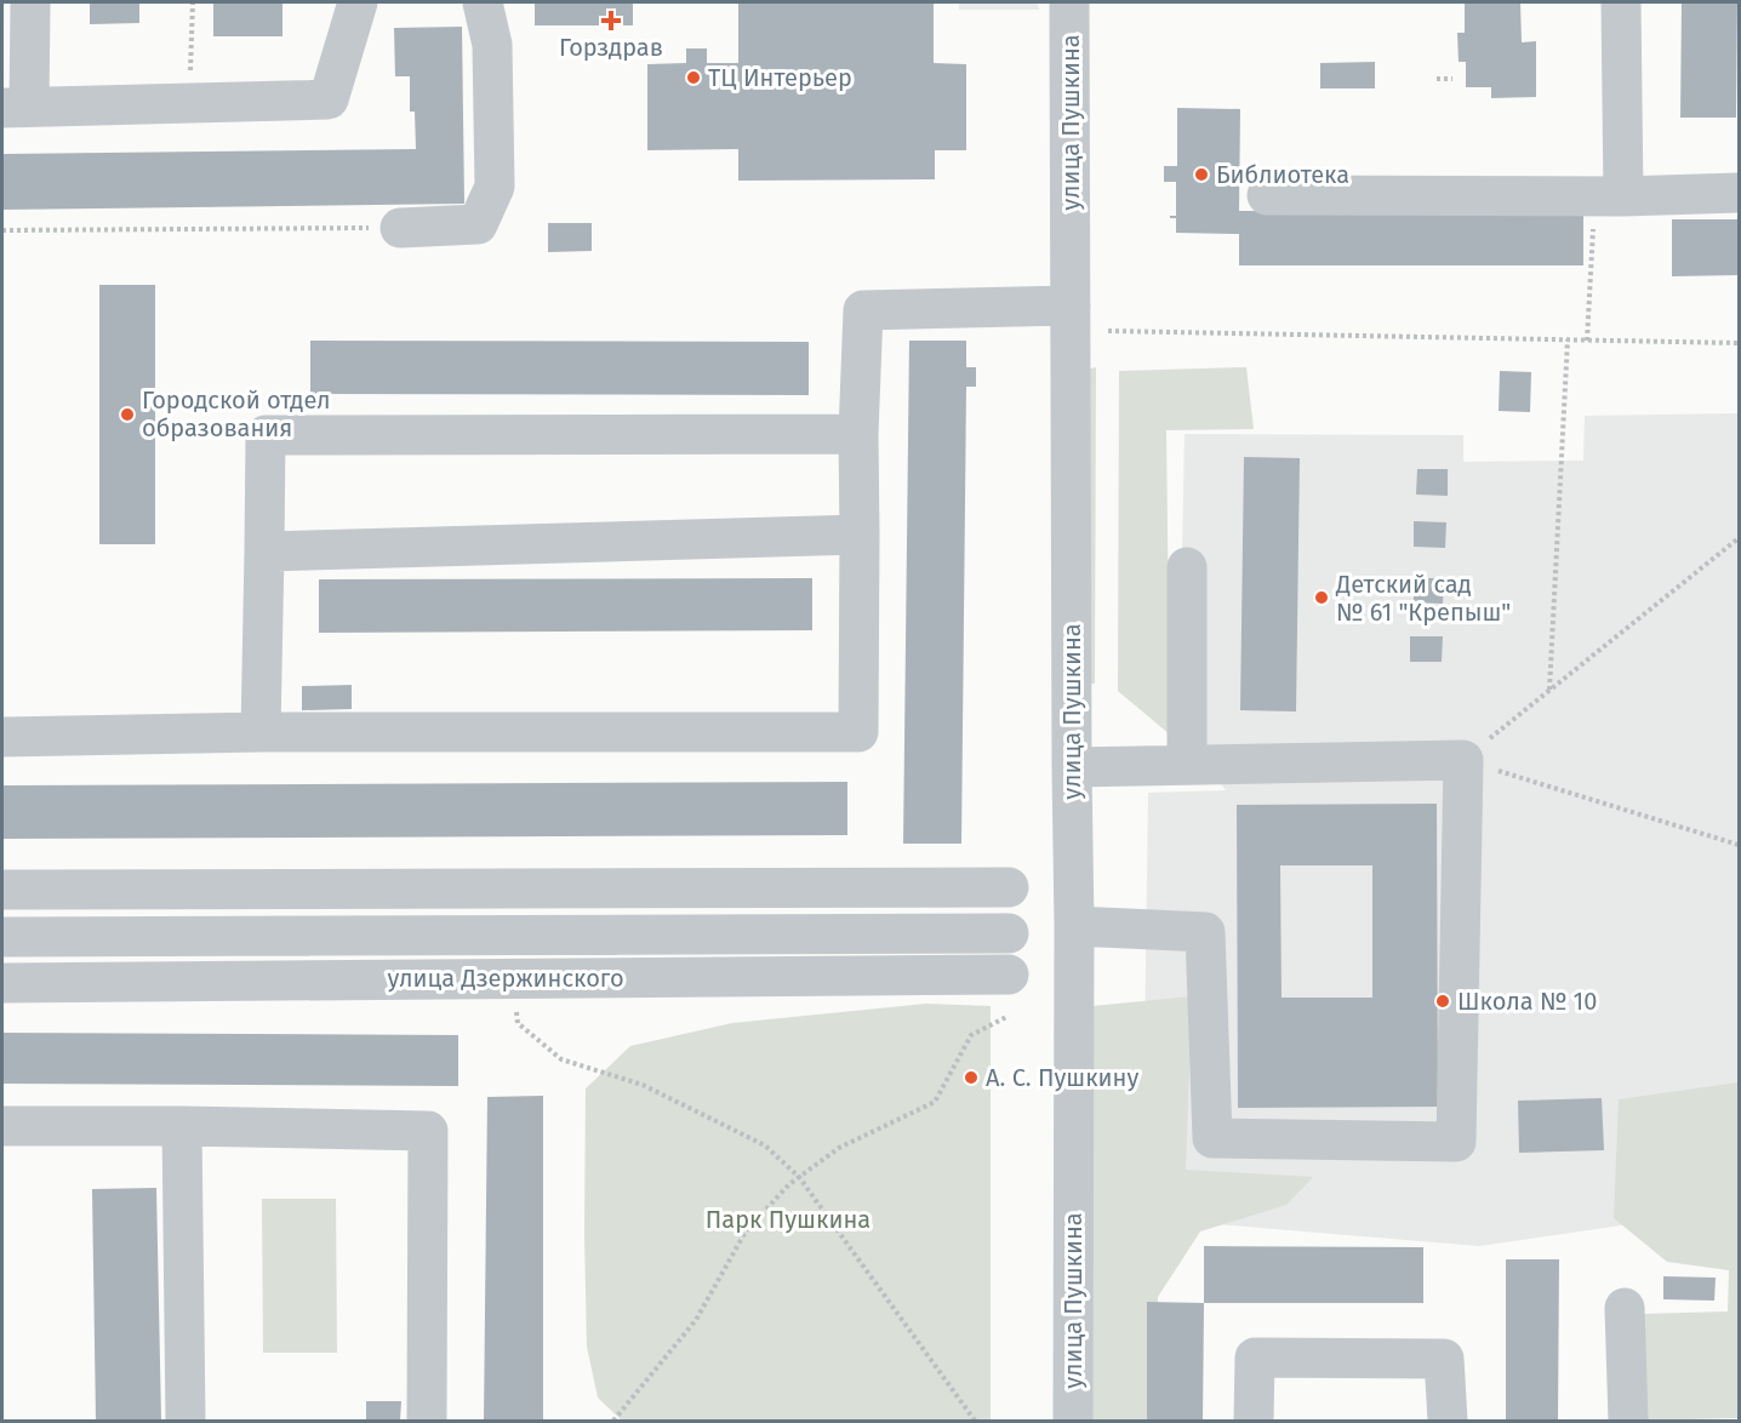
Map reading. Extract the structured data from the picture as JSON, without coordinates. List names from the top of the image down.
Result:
{
  "streets": {
    "street": ["улица Пушкина", "улица Дзержинского"]
  },
  "parks": ["Парк Пушкина"],
  "places": {
    "health": ["Горздрав"],
    "other": [
      "ТЦ Интерьер",
      "Библиотека",
      "Городской отдел образования",
      "Детский сад № 61 \"Крепыш\"",
      "Школа № 10",
      "А. С. Пушкину"
    ]
  }
}
